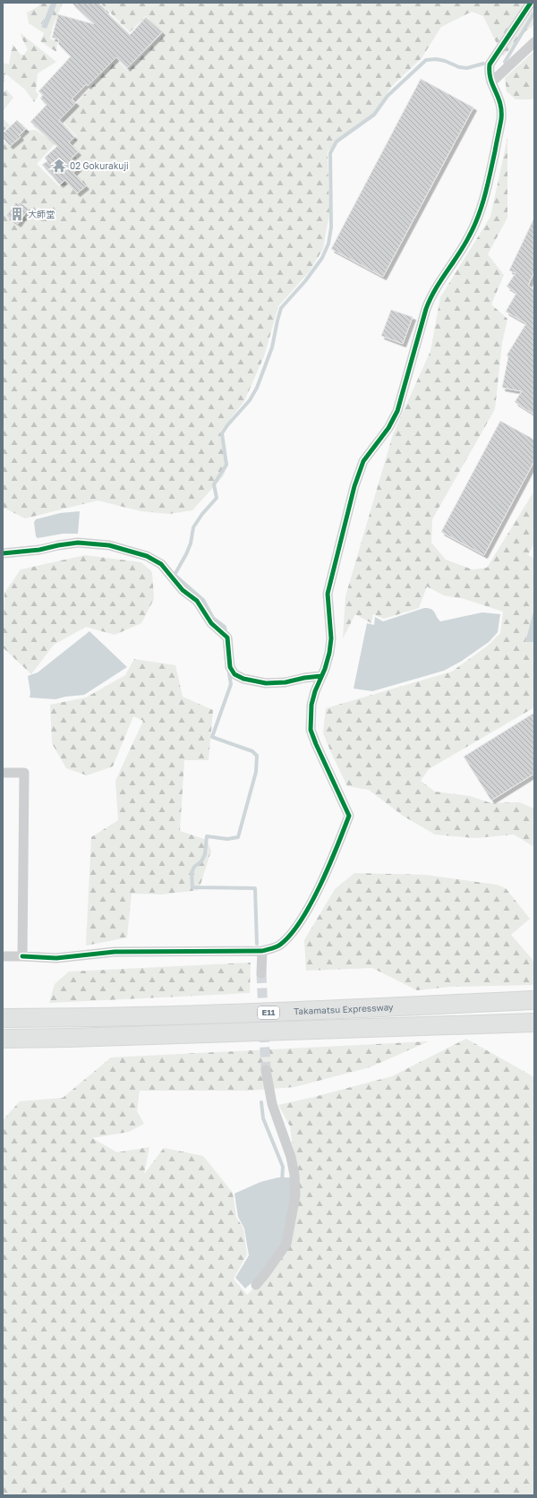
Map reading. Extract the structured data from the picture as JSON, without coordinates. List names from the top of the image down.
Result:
{
  "streets": {
    "highway": ["Takamatsu Expressway", "E11"]
  },
  "places": {
    "temple": ["02 Gokurakuji"],
    "building": ["大師堂"]
  }
}
